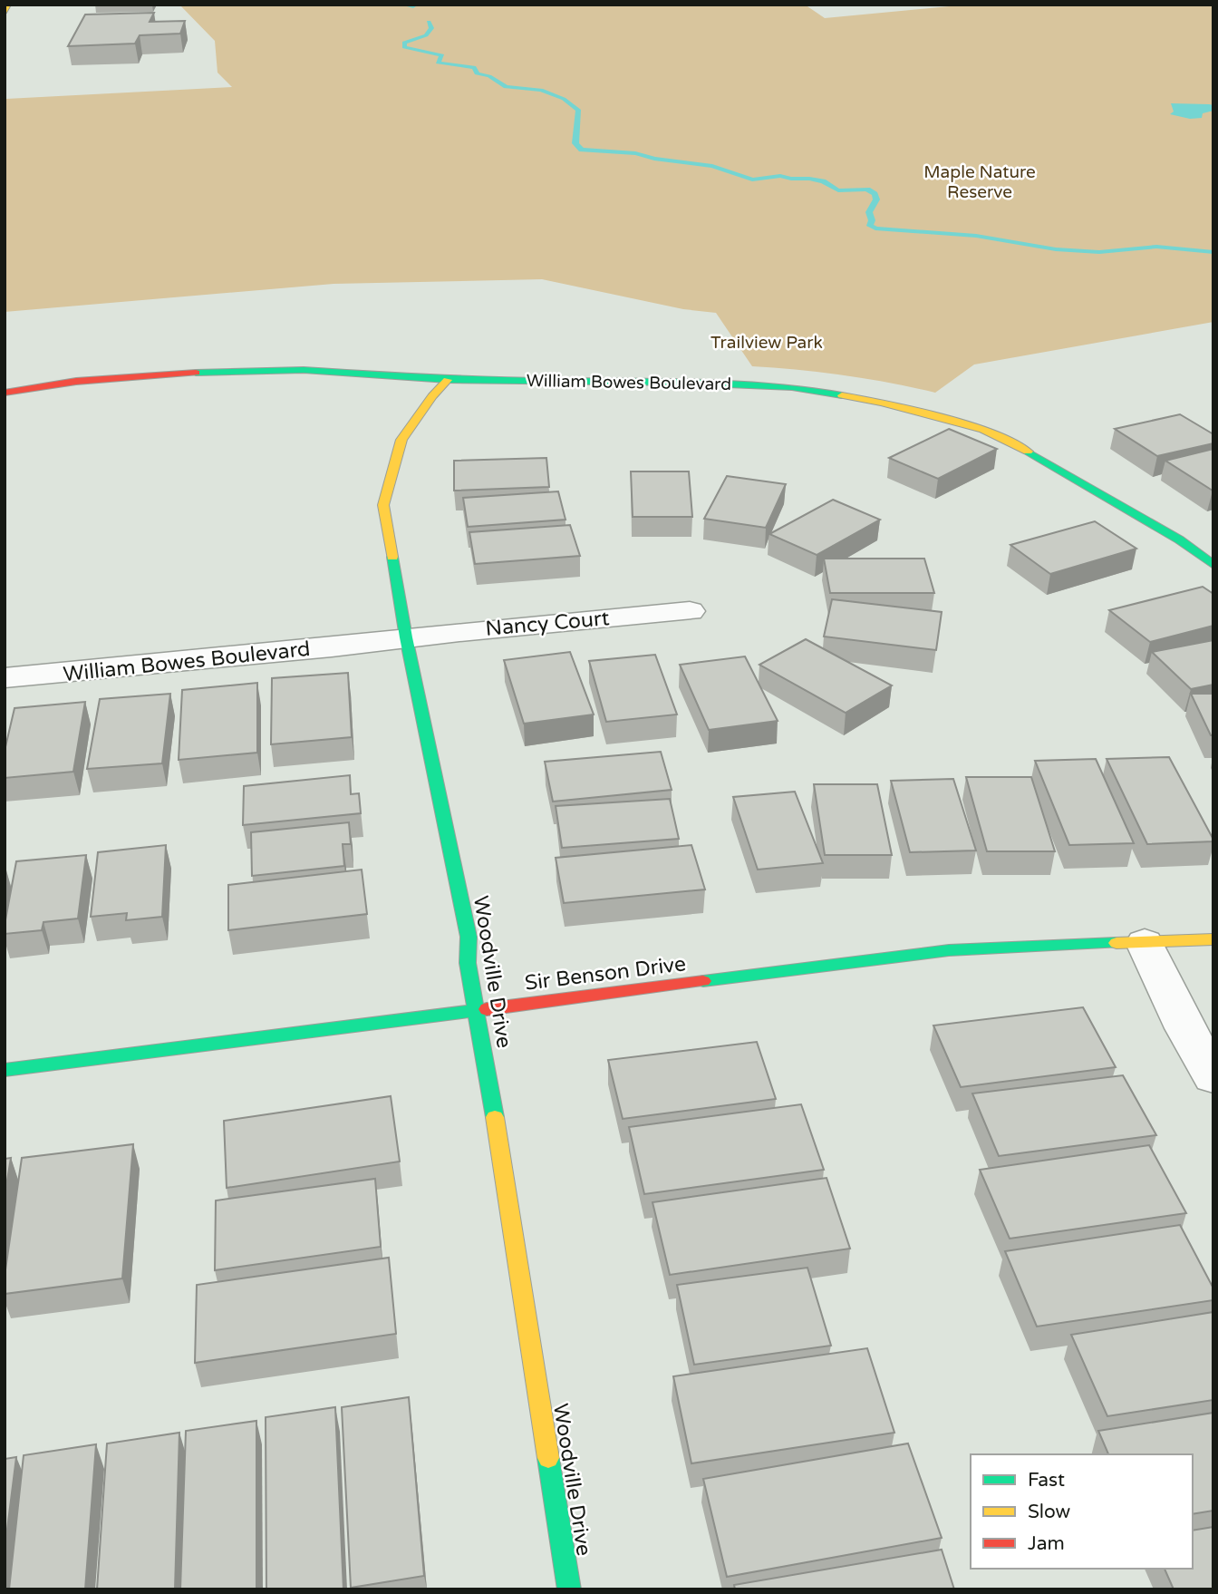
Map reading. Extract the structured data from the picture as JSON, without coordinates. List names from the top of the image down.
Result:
{
  "streets": {
    "street": [
      "William Bowes Boulevard",
      "Nancy Court",
      "Woodville Drive",
      "Sir Benson Drive"
    ]
  },
  "crossings": [
    ["William Bowes Boulevard", "Nancy Court"],
    ["William Bowes Boulevard", "Woodville Drive"],
    ["Nancy Court", "Woodville Drive"],
    ["Woodville Drive", "Sir Benson Drive"]
  ],
  "parks": ["Maple Nature Reserve", "Trailview Park"],
  "legend": ["Fast", "Slow", "Jam"]
}
